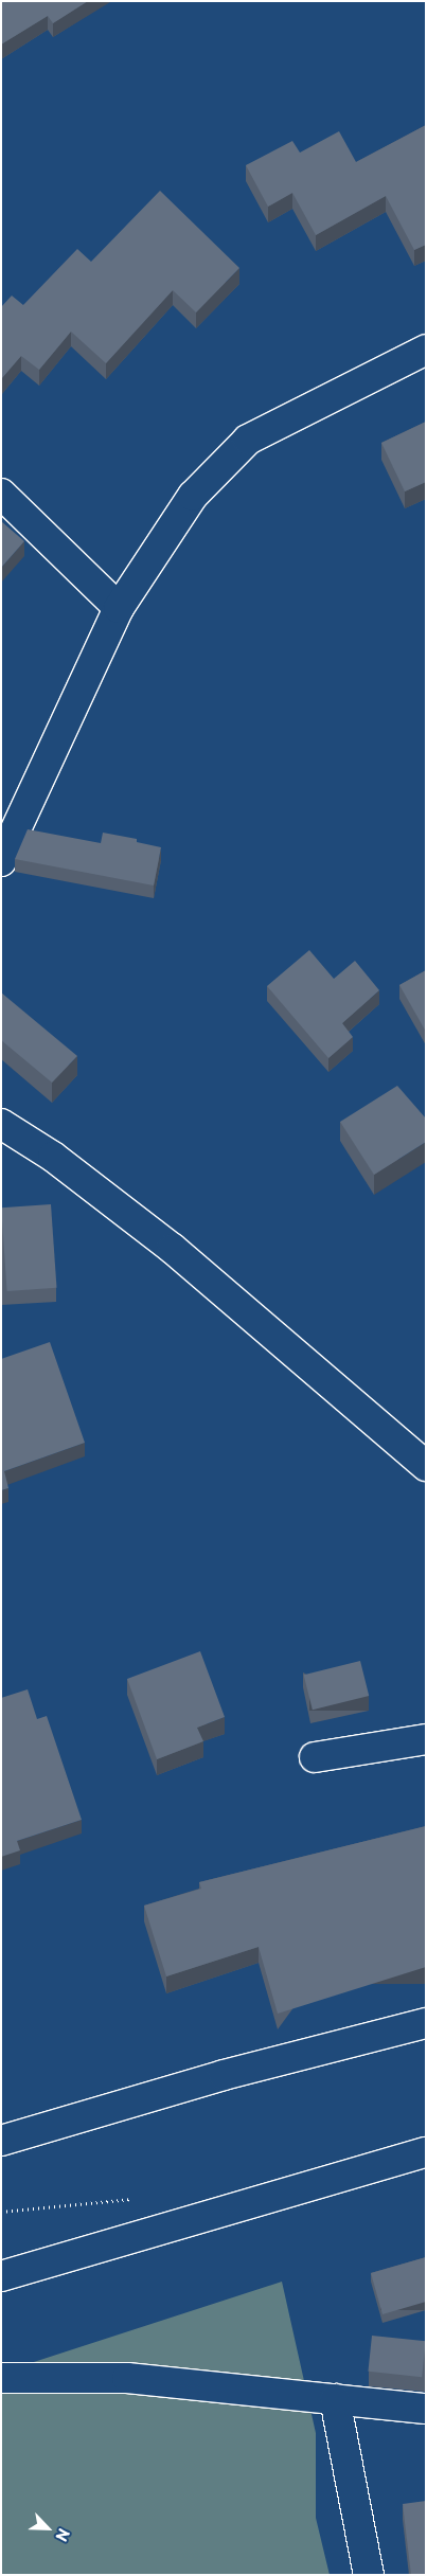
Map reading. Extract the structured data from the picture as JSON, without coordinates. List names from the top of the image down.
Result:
{
  "north": "bottom right"
}
